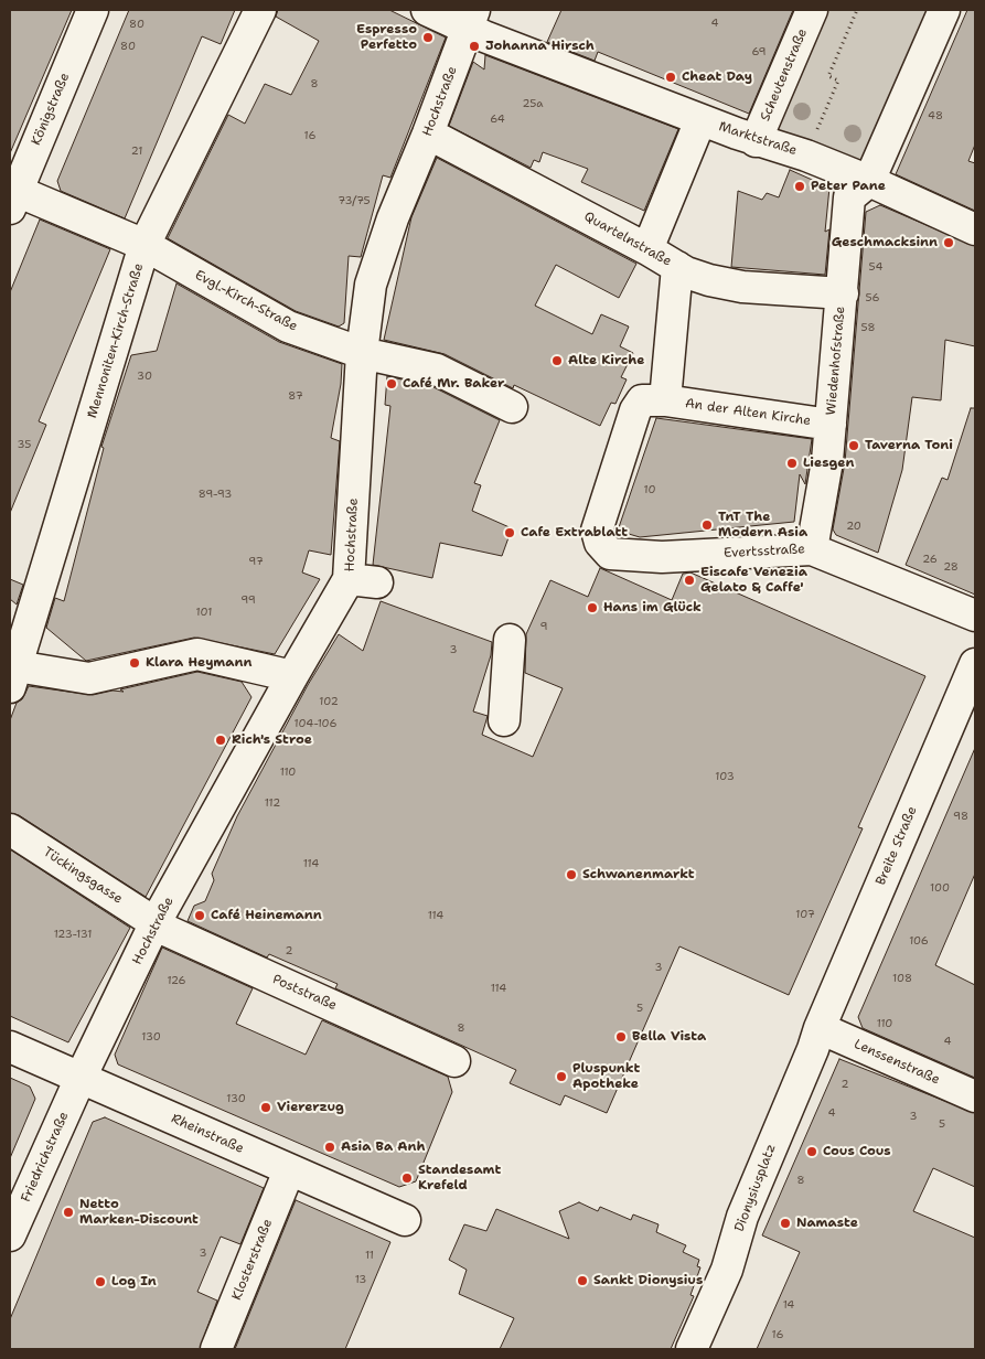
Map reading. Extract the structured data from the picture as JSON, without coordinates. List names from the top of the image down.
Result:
{
  "streets": {
    "street": [
      "Scheutenstraße",
      "Hochstraße",
      "Königstraße",
      "Marktstraße",
      "Quartelnstraße",
      "Evgl.-Kirch-Straße",
      "Mennoniten-Kirch-Straße",
      "Wiedenhofstraße",
      "An der Alten Kirche",
      "Evertsstraße",
      "Breite Straße",
      "Tückingsgasse",
      "Poststraße",
      "Lenssenstraße",
      "Rheinstraße",
      "Friedrichstraße",
      "Dionysiusplatz",
      "Klosterstraße"
    ]
  },
  "crossings": [
    ["Scheutenstraße", "Marktstraße"],
    ["Hochstraße", "Marktstraße"],
    ["Hochstraße", "Quartelnstraße"],
    ["Hochstraße", "Evgl.-Kirch-Straße"],
    ["Hochstraße", "Tückingsgasse"],
    ["Hochstraße", "Poststraße"],
    ["Hochstraße", "Rheinstraße"],
    ["Hochstraße", "Friedrichstraße"],
    ["Königstraße", "Evgl.-Kirch-Straße"],
    ["Marktstraße", "Wiedenhofstraße"],
    ["Quartelnstraße", "Wiedenhofstraße"],
    ["Evgl.-Kirch-Straße", "Mennoniten-Kirch-Straße"],
    ["Wiedenhofstraße", "An der Alten Kirche"],
    ["Wiedenhofstraße", "Evertsstraße"],
    ["An der Alten Kirche", "Evertsstraße"],
    ["Breite Straße", "Lenssenstraße"],
    ["Breite Straße", "Dionysiusplatz"],
    ["Tückingsgasse", "Poststraße"],
    ["Lenssenstraße", "Dionysiusplatz"],
    ["Rheinstraße", "Friedrichstraße"],
    ["Rheinstraße", "Klosterstraße"]
  ],
  "places": [
    "Espresso Perfetto",
    "Johanna Hirsch",
    "Cheat Day",
    "Peter Pane",
    "Geschmacksinn",
    "Alte Kirche",
    "Café Mr. Baker",
    "Taverna Toni",
    "Liesgen",
    "TnT The Modern Asia",
    "Cafe Extrablatt",
    "Eiscafe Venezia Gelato & Caffe'",
    "Hans im Glück",
    "Klara Heymann",
    "Rich's Stroe",
    "Schwanenmarkt",
    "Café Heinemann",
    "Bella Vista",
    "Pluspunkt Apotheke",
    "Viererzug",
    "Asia Ba Anh",
    "Cous Cous",
    "Standesamt Krefeld",
    "Netto Marken-Discount",
    "Namaste",
    "Sankt Dionysius",
    "Log In"
  ],
  "house_numbers": [
    "4",
    "80",
    "80",
    "69",
    "8",
    "25a",
    "48",
    "64",
    "16",
    "21",
    "73/75",
    "54",
    "56",
    "58",
    "30",
    "87",
    "35",
    "10",
    "89-93",
    "20",
    "26",
    "97",
    "28",
    "99",
    "101",
    "9",
    "3",
    "102",
    "104-106",
    "110",
    "103",
    "112",
    "98",
    "114",
    "100",
    "107",
    "114",
    "123-131",
    "106",
    "2",
    "3",
    "108",
    "126",
    "114",
    "5",
    "110",
    "8",
    "130",
    "4",
    "2",
    "130",
    "4",
    "3",
    "5",
    "8",
    "3",
    "11",
    "13",
    "14",
    "16"
  ]
}
